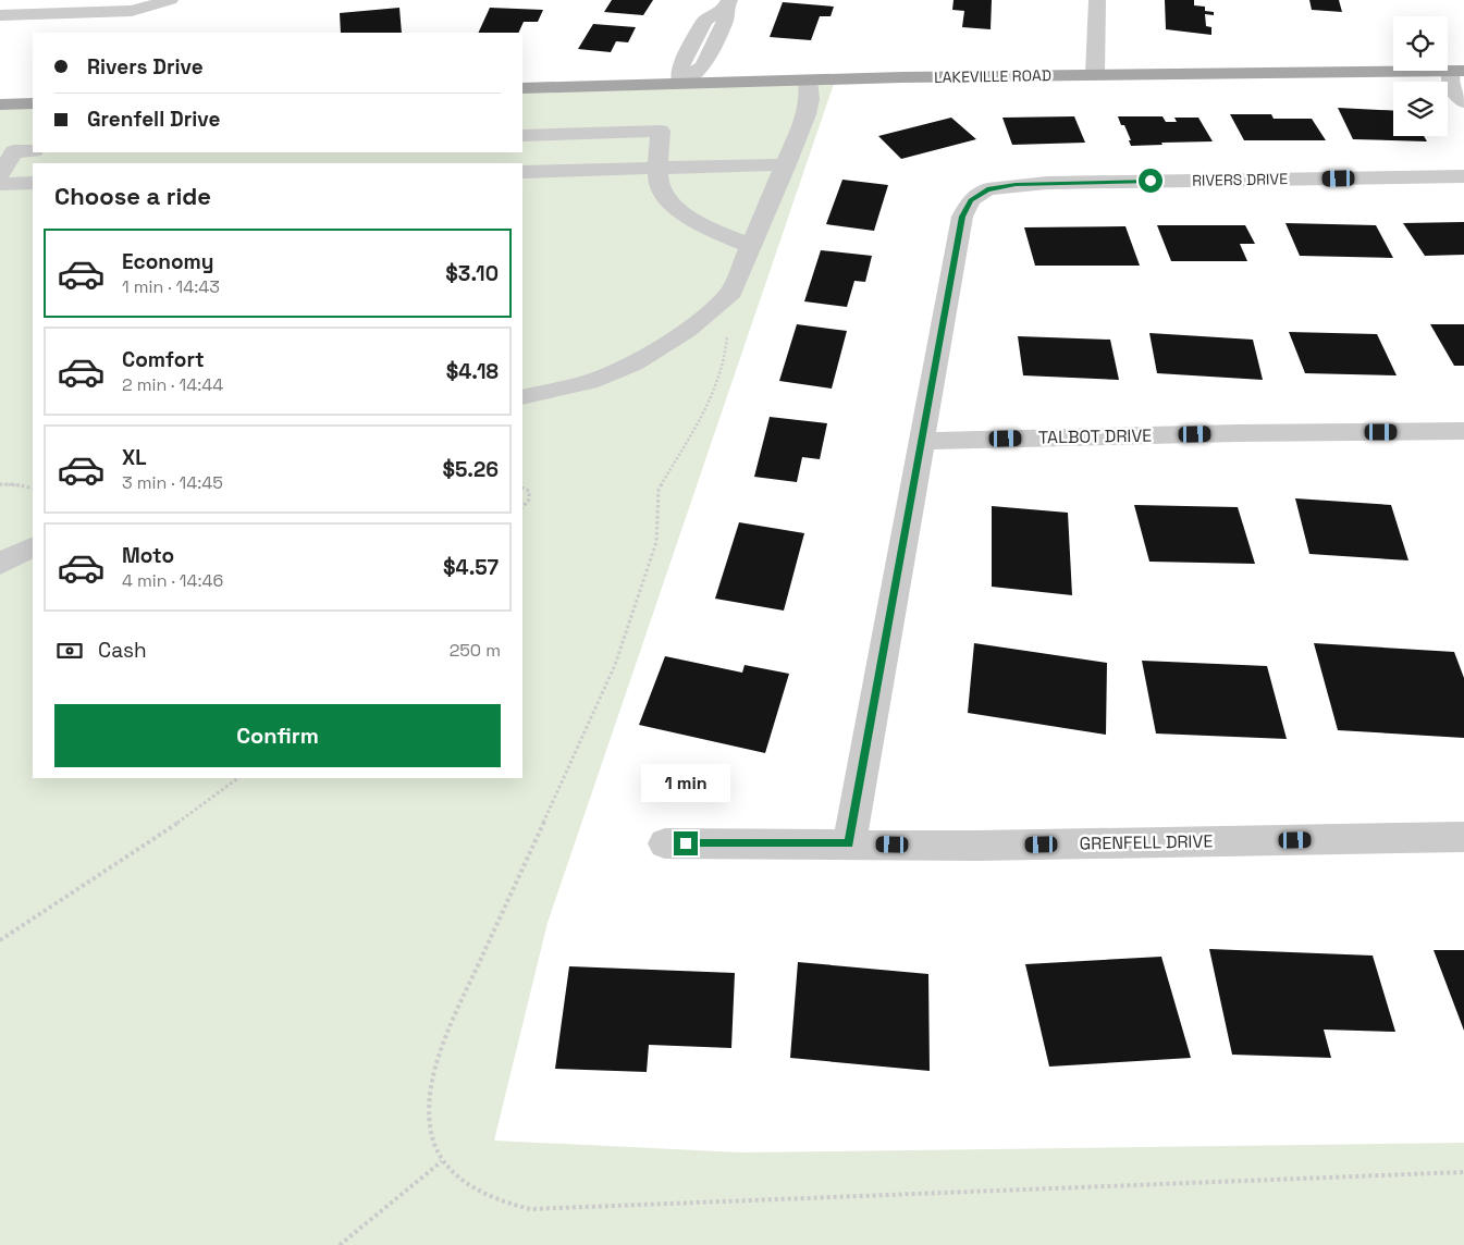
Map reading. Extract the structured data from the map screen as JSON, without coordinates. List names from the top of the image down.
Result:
{
  "streets": {
    "main road": ["LAKEVILLE ROAD"],
    "street": ["RIVERS DRIVE", "TALBOT DRIVE", "GRENFELL DRIVE"]
  },
  "crossings": [
    ["RIVERS DRIVE", "TALBOT DRIVE"]
  ],
  "page": {
    "banner": ["Rivers Drive", "Grenfell Drive"],
    "heading": "Choose a ride",
    "list": [
      {
        "name": "Economy",
        "note": "1 min · 14:43",
        "value": "$3.10"
      },
      {
        "name": "Comfort",
        "note": "2 min · 14:44",
        "value": "$4.18"
      },
      {
        "name": "XL",
        "note": "3 min · 14:45",
        "value": "$5.26"
      },
      {
        "name": "Moto",
        "note": "4 min · 14:46",
        "value": "$4.57"
      }
    ],
    "pay": ["Cash", "250 m"],
    "buttons": "Confirm",
    "bubble": "1 min"
  }
}
